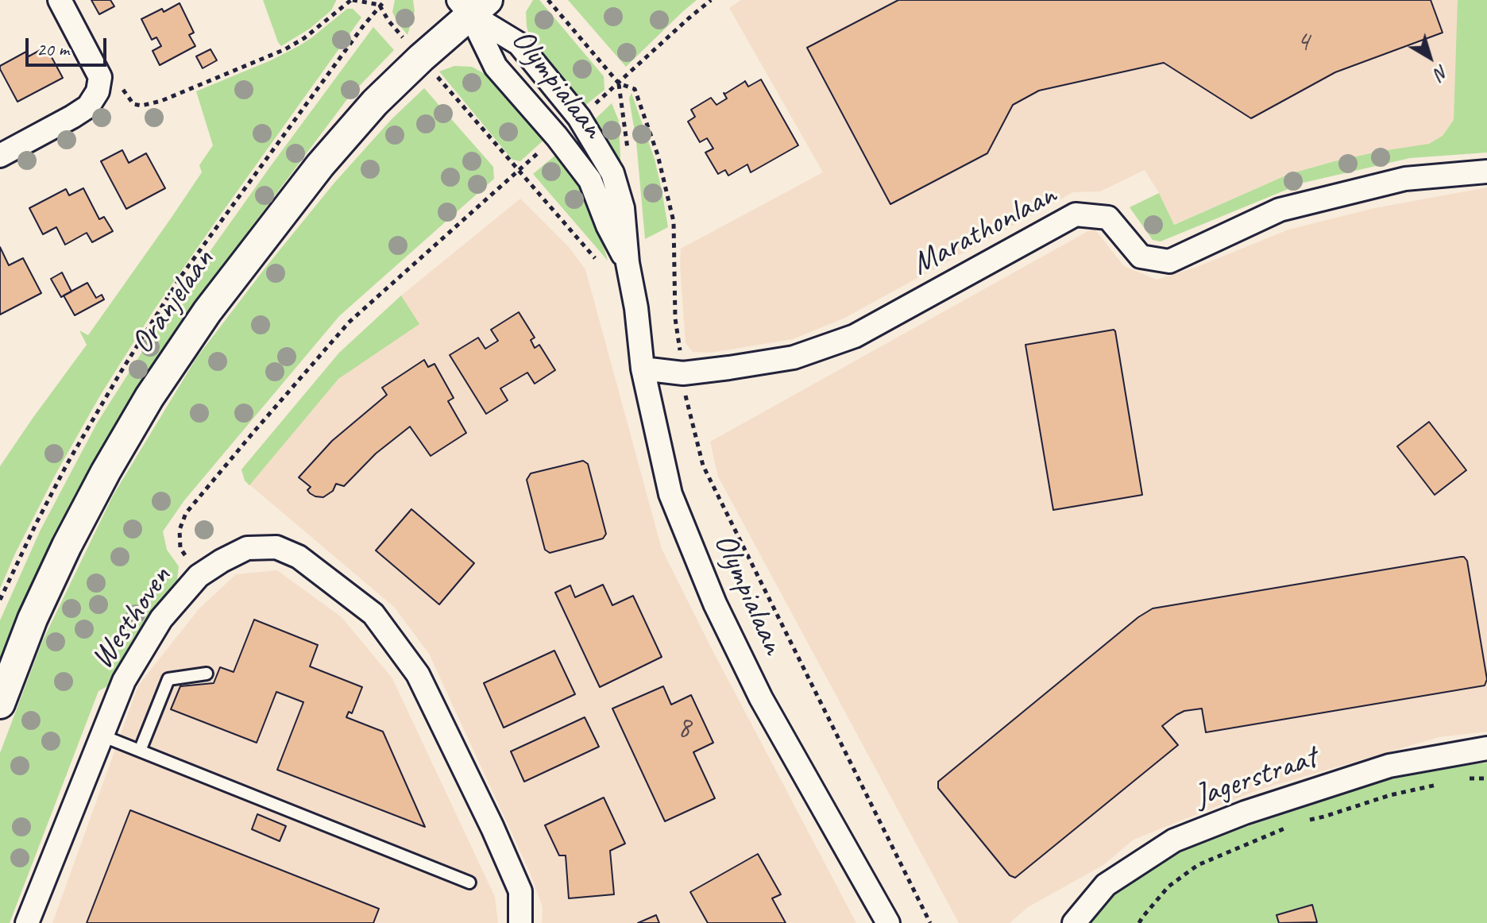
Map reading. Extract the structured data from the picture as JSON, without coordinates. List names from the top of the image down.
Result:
{
  "streets": {
    "street": [
      "Olympialaan",
      "Marathonlaan",
      "Oranjelaan",
      "Westhoven",
      "Jagerstraat"
    ]
  },
  "crossings": [
    ["Olympialaan", "Marathonlaan"],
    ["Olympialaan", "Oranjelaan"]
  ],
  "house_numbers": ["4", "8"],
  "scale_bar": "20 m",
  "north": "bottom right"
}
